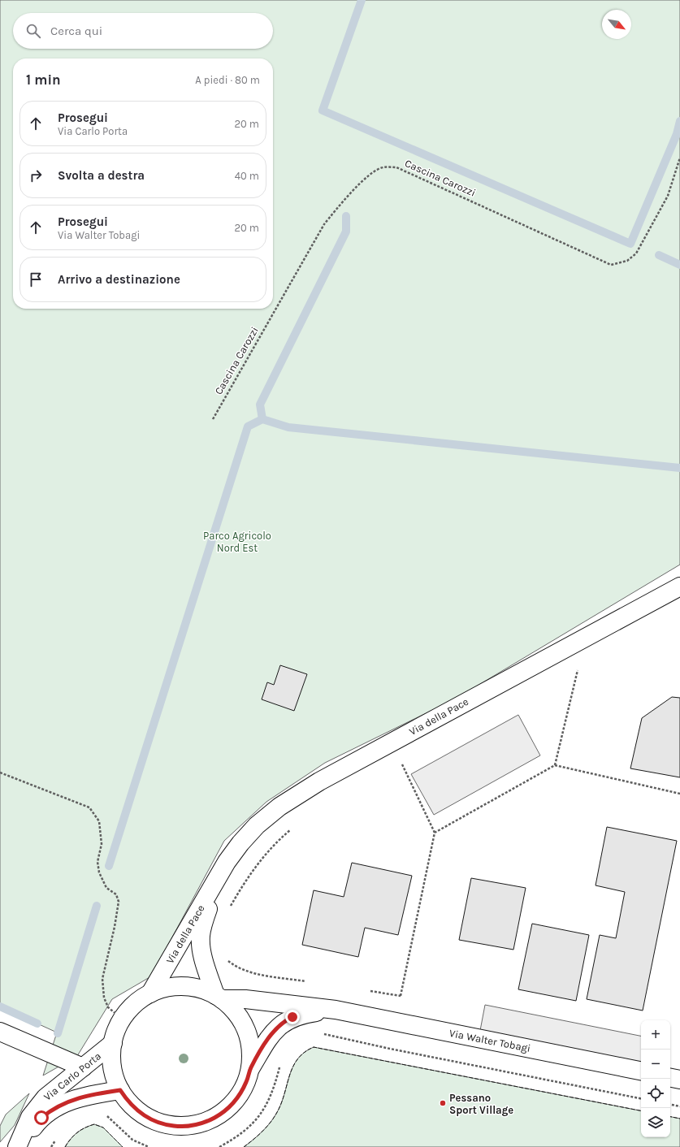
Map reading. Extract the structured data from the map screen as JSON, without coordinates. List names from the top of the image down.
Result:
{
  "streets": {
    "street": ["Via della Pace", "Via Walter Tobagi", "Via Carlo Porta"],
    "path": ["Cascina Carozzi"]
  },
  "crossings": [
    ["Via della Pace", "Via Walter Tobagi"]
  ],
  "parks": ["Parco Agricolo Nord Est"],
  "places": ["Pessano Sport Village"],
  "north": "bottom right",
  "page": {
    "search": "Cerca qui",
    "heading": ["1 min", "A piedi · 80 m"],
    "list": [
      ["Prosegui", "Via Carlo Porta", "20 m"],
      ["Svolta a destra", "40 m"],
      ["Prosegui", "Via Walter Tobagi", "20 m"],
      "Arrivo a destinazione"
    ],
    "map_buttons": ["+", "−"]
  }
}
